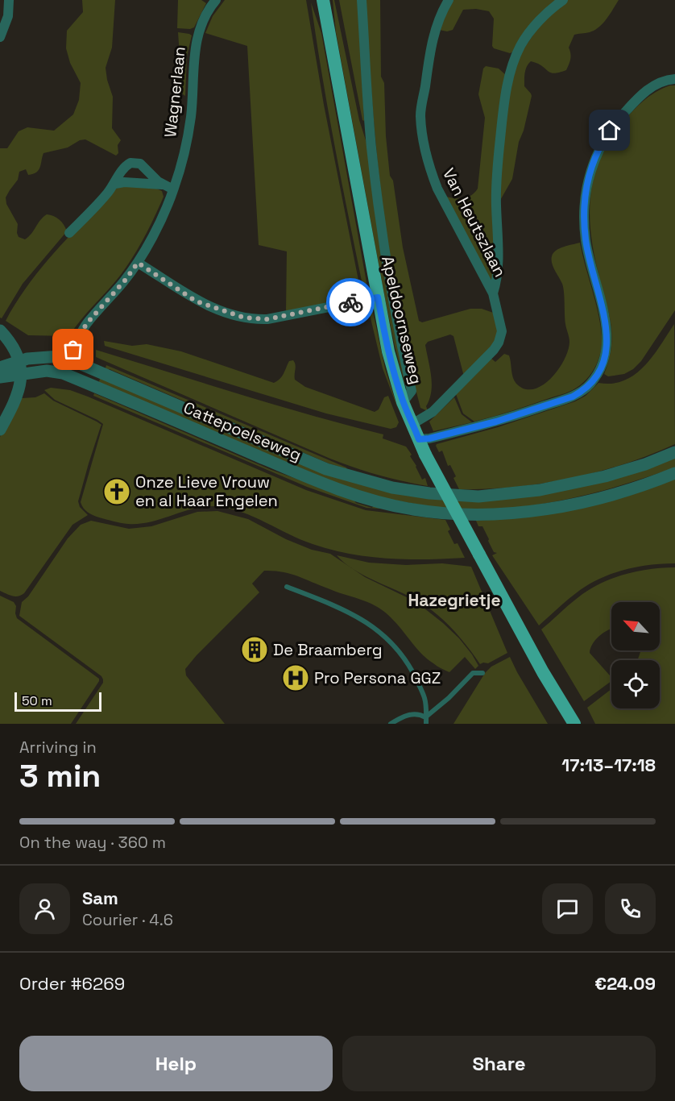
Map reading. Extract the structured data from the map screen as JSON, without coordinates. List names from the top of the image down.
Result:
{
  "streets": {
    "main road": ["Apeldoornseweg"],
    "street": ["Wagnerlaan", "Van Heutszlaan", "Cattepoelseweg"]
  },
  "crossings": [
    ["Wagnerlaan", "Cattepoelseweg"],
    ["Van Heutszlaan", "Apeldoornseweg"]
  ],
  "districts": ["Hazegrietje"],
  "places": {
    "church": ["Onze Lieve Vrouw en al Haar Engelen"],
    "building": ["De Braamberg"],
    "hospital": ["Pro Persona GGZ"]
  },
  "scale_bar": "50 m",
  "north": "top left",
  "page": {
    "scale": "50 m",
    "heading": ["3 min", "Arriving in", "17:13–17:18"],
    "panel": [
      "Sam",
      "Courier · 4.6",
      "Order #6269",
      "€24.09"
    ],
    "bar": "On the way · 360 m",
    "buttons": ["Help", "Share"]
  }
}
